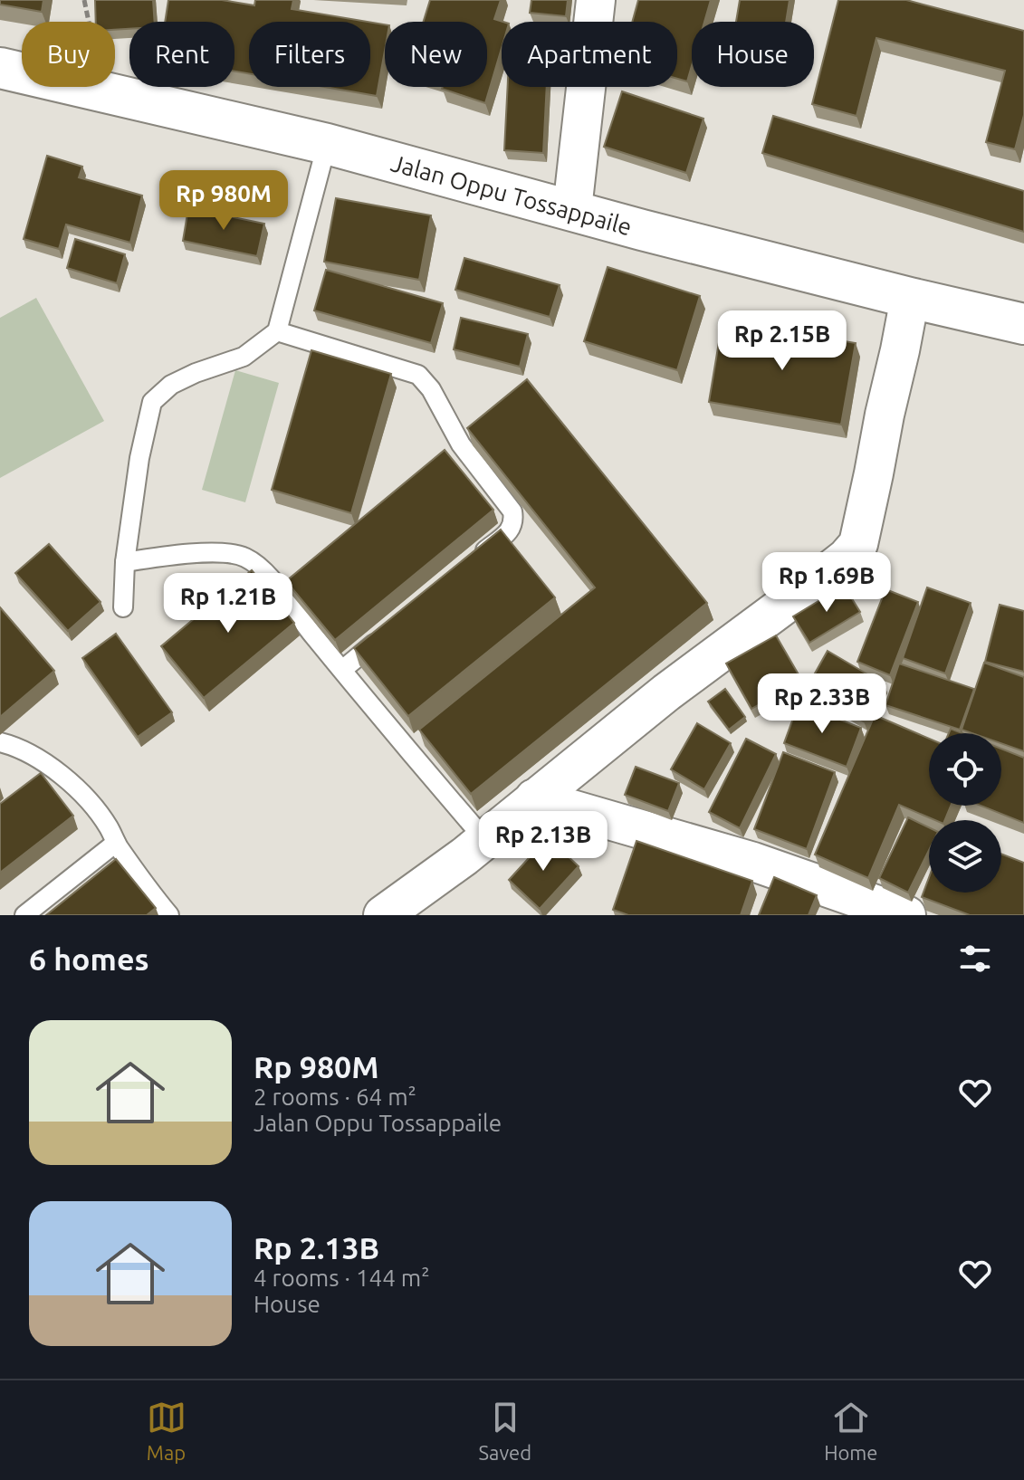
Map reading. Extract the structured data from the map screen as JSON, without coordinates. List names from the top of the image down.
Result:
{
  "streets": {
    "main road": ["Jalan Oppu Tossappaile"]
  },
  "page": {
    "chip": [
      "Buy",
      "Rent",
      "Filters",
      "New",
      "Apartment",
      "House"
    ],
    "price": [
      "Rp 980M",
      "Rp 2.15B",
      "Rp 1.69B",
      "Rp 1.21B",
      "Rp 2.33B",
      "Rp 2.13B"
    ],
    "heading": "6 homes",
    "list": [
      {
        "name": "Rp 980M",
        "note": "2 rooms · 64 m² · Jalan Oppu Tossappaile"
      },
      {
        "name": "Rp 2.13B",
        "note": "4 rooms · 144 m² · House"
      }
    ],
    "tabs": ["Map", "Saved", "Home"]
  }
}
